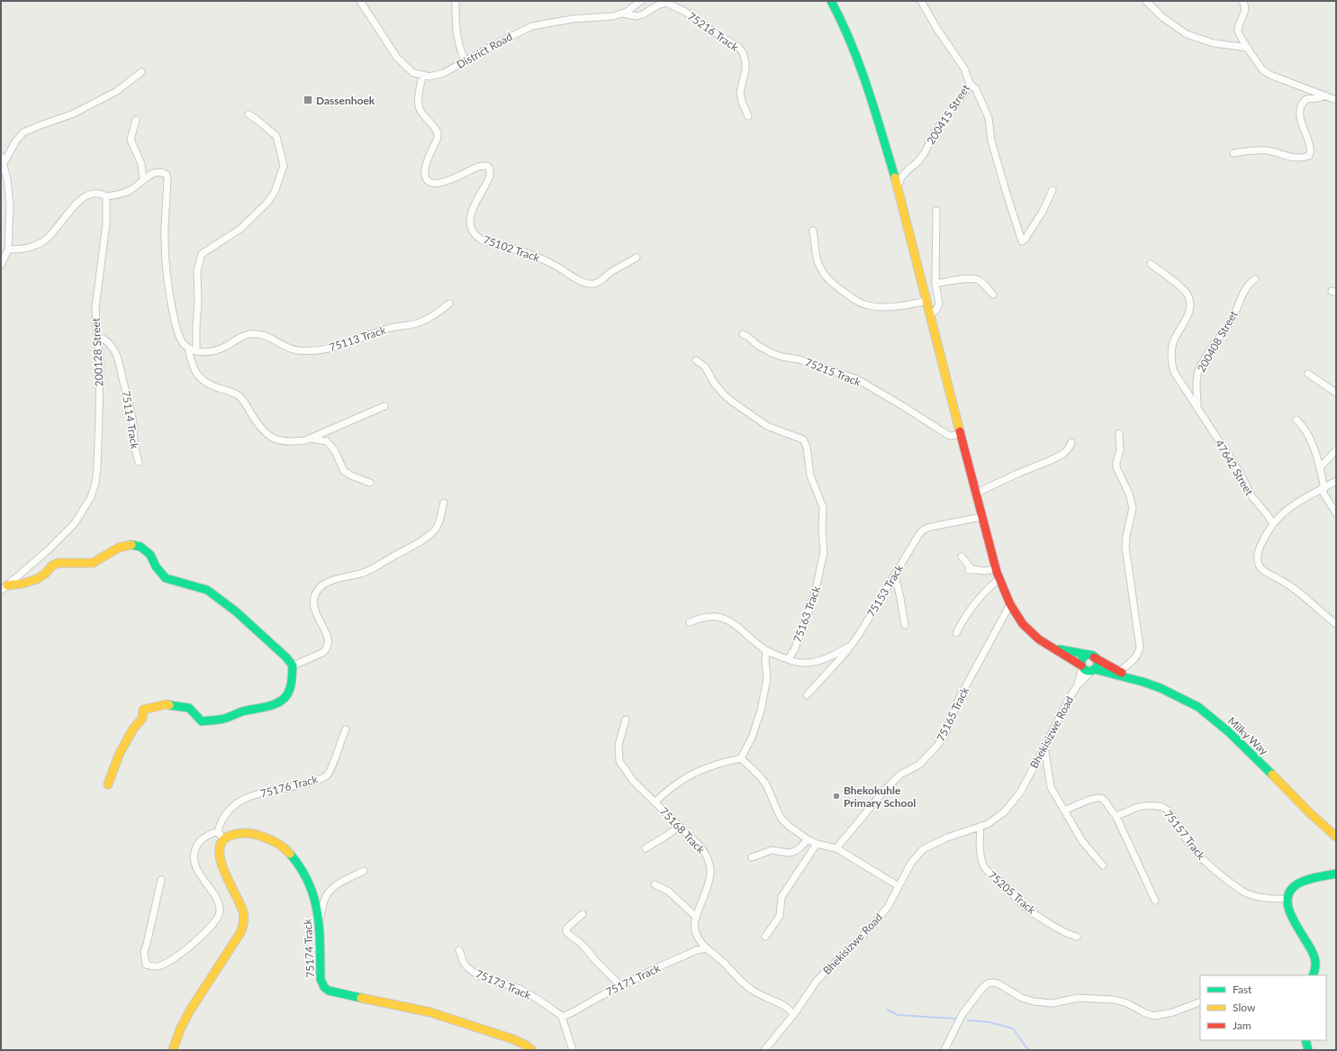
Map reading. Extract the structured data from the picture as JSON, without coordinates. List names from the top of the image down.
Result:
{
  "streets": {
    "street": [
      "75216 Track",
      "District Road",
      "200415 Street",
      "75102 Track",
      "75113 Track",
      "200408 Street",
      "200128 Street",
      "75215 Track",
      "75114 Track",
      "47642 Street",
      "75153 Track",
      "75163 Track",
      "75165 Track",
      "Bhekisizwe Road",
      "Milky Way",
      "75176 Track",
      "75168 Track",
      "75157 Track",
      "75205 Track",
      "75174 Track",
      "75171 Track",
      "75173 Track"
    ]
  },
  "crossings": [
    ["75216 Track", "District Road"],
    ["District Road", "75102 Track"],
    ["200415 Street", "Milky Way"],
    ["200408 Street", "47642 Street"],
    ["200128 Street", "75114 Track"],
    ["75215 Track", "Milky Way"],
    ["75153 Track", "Milky Way"],
    ["75165 Track", "Milky Way"],
    ["Bhekisizwe Road", "Milky Way"],
    ["Bhekisizwe Road", "75168 Track"],
    ["Bhekisizwe Road", "75205 Track"],
    ["75168 Track", "75171 Track"],
    ["75171 Track", "75173 Track"]
  ],
  "places": {
    "transit": ["Dassenhoek"],
    "other": ["Bhekokuhle Primary School"]
  },
  "legend": ["Fast", "Slow", "Jam"]
}
